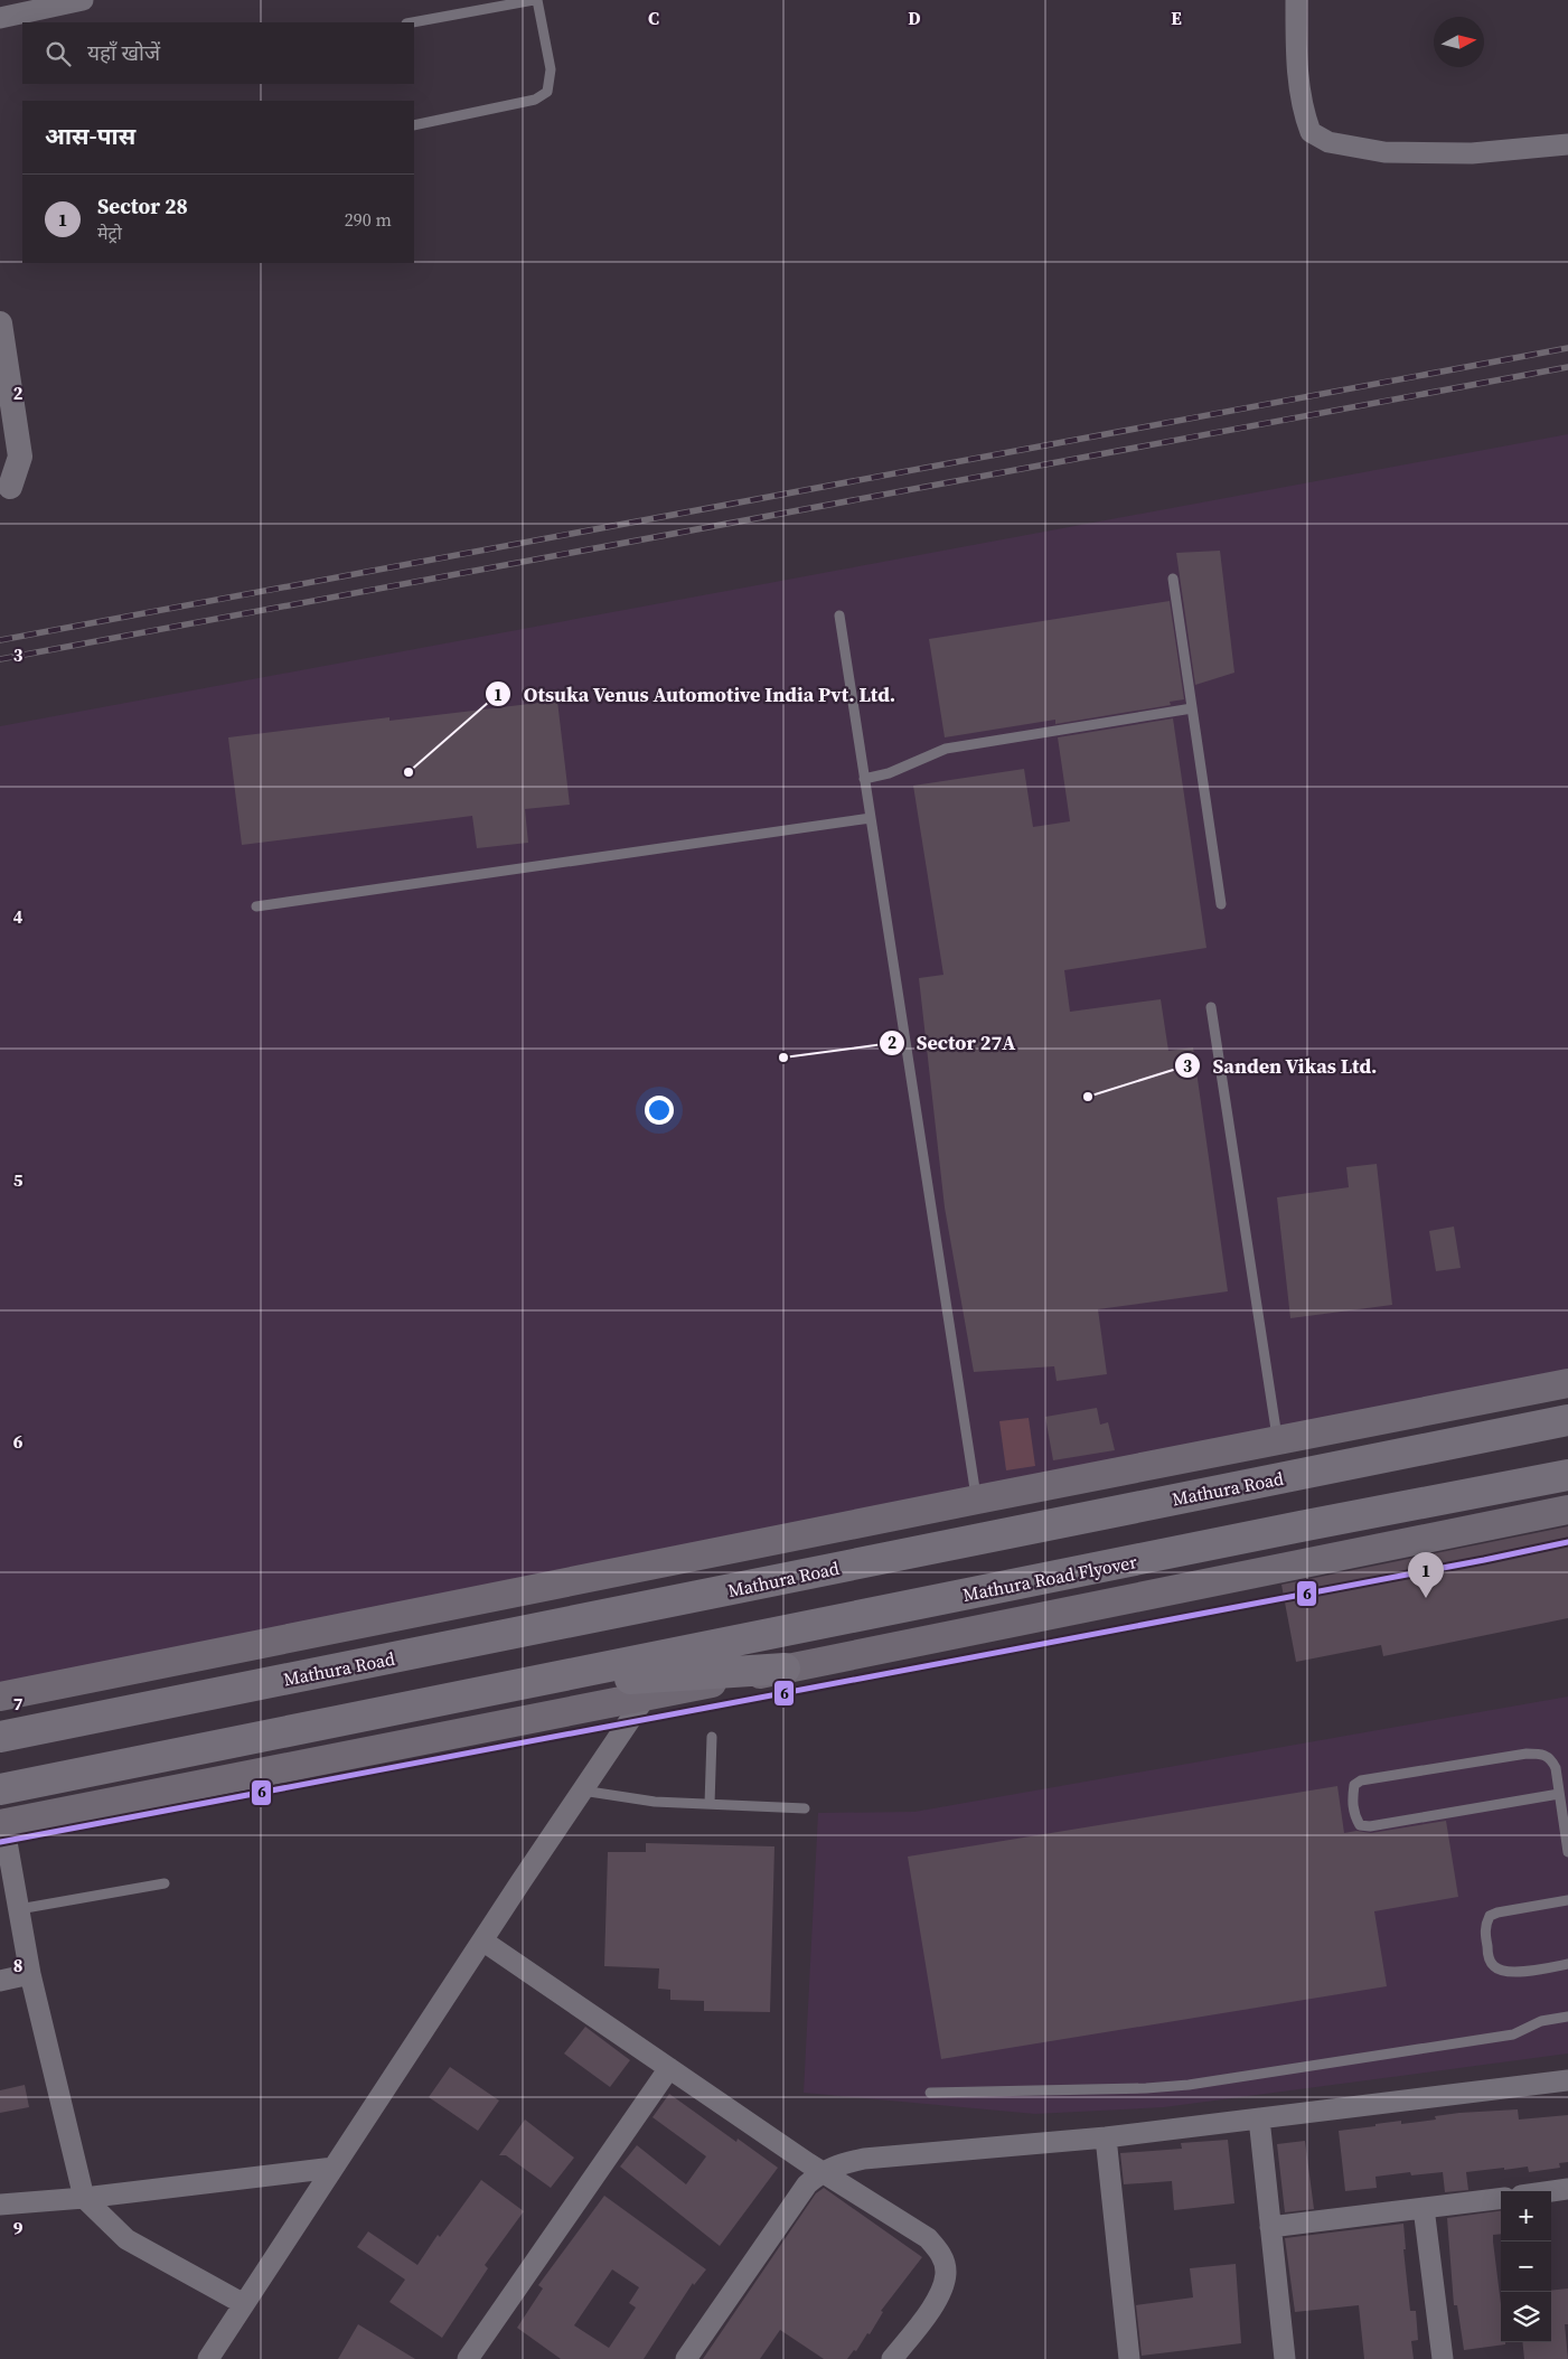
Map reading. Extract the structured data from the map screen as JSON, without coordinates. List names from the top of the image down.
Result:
{
  "streets": {
    "highway": ["Mathura Road", "Mathura Road Flyover"]
  },
  "places": ["Otsuka Venus Automotive India Pvt. Ltd.", "Sector 27A", "Sanden Vikas Ltd."],
  "lines": ["transit line 6"],
  "north": "right",
  "page": {
    "search": "यहाँ खोजें",
    "heading": "आस-पास",
    "list": [
      {
        "mark": "1",
        "name": "Sector 28",
        "note": "मेट्रो",
        "value": "290 m"
      }
    ],
    "pins": "1",
    "map_buttons": ["+", "−"]
  },
  "grid": {
    "columns": ["C", "D", "E"],
    "rows": [
      "2",
      "3",
      "4",
      "5",
      "6",
      "7",
      "8",
      "9"
    ]
  }
}
